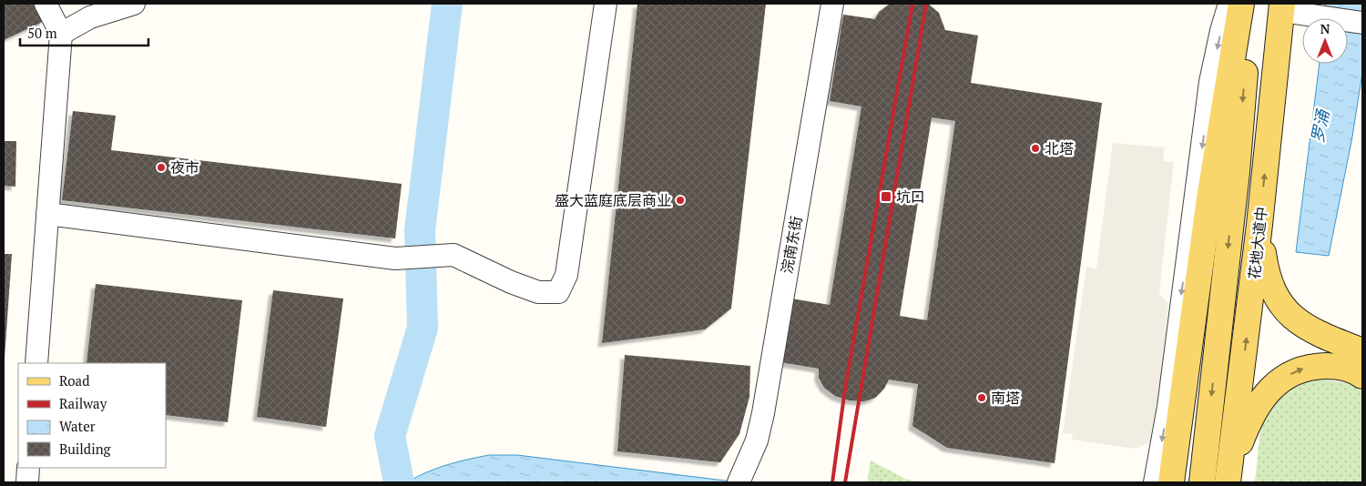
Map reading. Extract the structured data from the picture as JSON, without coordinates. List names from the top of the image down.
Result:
{
  "streets": {
    "main road": ["花地大道中"],
    "street": ["浣南东街"]
  },
  "water": ["罗涌"],
  "places": {
    "other": [
      "北塔",
      "夜市",
      "盛大蓝庭底层商业",
      "南塔"
    ],
    "transit": ["坑口"]
  },
  "legend": [
    "Road",
    "Railway",
    "Water",
    "Building"
  ],
  "scale_bar": "50 m",
  "north": "top"
}
